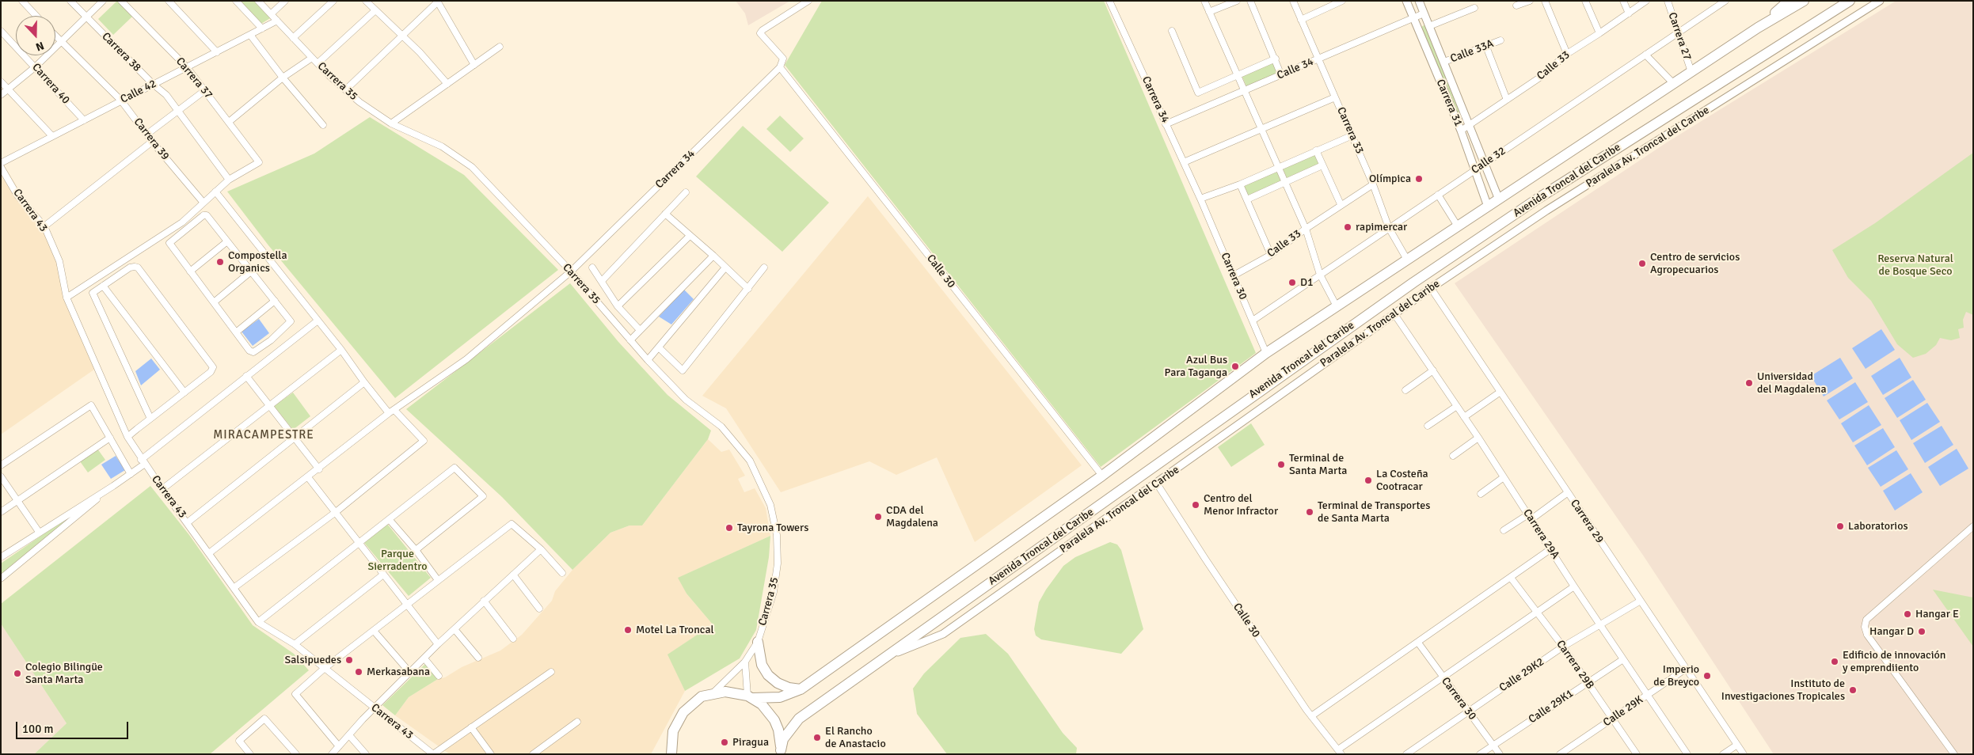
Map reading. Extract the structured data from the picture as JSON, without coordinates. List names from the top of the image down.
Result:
{
  "streets": {
    "highway": ["Avenida Troncal del Caribe"],
    "street": [
      "Carrera 27",
      "Calle 33A",
      "Carrera 38",
      "Calle 33",
      "Calle 34",
      "Carrera 37",
      "Carrera 35",
      "Carrera 40",
      "Calle 42",
      "Carrera 34",
      "Carrera 31",
      "Carrera 33",
      "Carrera 39",
      "Paralela Av. Troncal del Caribe",
      "Calle 32",
      "Carrera 43",
      "Calle 30",
      "Carrera 30",
      "Carrera 29",
      "Carrera 29A",
      "Carrera 29B",
      "Calle 29K2",
      "Calle 29K1",
      "Calle 29K"
    ]
  },
  "crossings": [
    ["Carrera 27", "Calle 32"],
    ["Carrera 27", "Avenida Troncal del Caribe"],
    ["Calle 33A", "Carrera 31"],
    ["Carrera 38", "Carrera 37"],
    ["Carrera 38", "Calle 42"],
    ["Calle 33", "Carrera 31"],
    ["Calle 33", "Carrera 33"],
    ["Calle 33", "Carrera 30"],
    ["Calle 34", "Carrera 34"],
    ["Calle 34", "Carrera 31"],
    ["Calle 34", "Carrera 33"],
    ["Carrera 37", "Calle 42"],
    ["Carrera 35", "Calle 42"],
    ["Carrera 35", "Carrera 34"],
    ["Carrera 35", "Avenida Troncal del Caribe"],
    ["Carrera 40", "Calle 42"],
    ["Calle 42", "Carrera 39"],
    ["Carrera 34", "Carrera 43"],
    ["Carrera 34", "Calle 30"],
    ["Carrera 34", "Carrera 30"],
    ["Carrera 31", "Calle 32"],
    ["Carrera 31", "Avenida Troncal del Caribe"],
    ["Carrera 33", "Calle 32"],
    ["Carrera 33", "Avenida Troncal del Caribe"],
    ["Paralela Av. Troncal del Caribe", "Avenida Troncal del Caribe"],
    ["Paralela Av. Troncal del Caribe", "Calle 30"],
    ["Paralela Av. Troncal del Caribe", "Carrera 29"],
    ["Paralela Av. Troncal del Caribe", "Carrera 29A"],
    ["Calle 32", "Carrera 30"],
    ["Avenida Troncal del Caribe", "Calle 30"],
    ["Avenida Troncal del Caribe", "Carrera 30"],
    ["Carrera 30", "Calle 29K2"],
    ["Carrera 30", "Calle 29K1"],
    ["Carrera 29", "Calle 29K2"],
    ["Carrera 29", "Calle 29K"],
    ["Carrera 29A", "Calle 29K2"],
    ["Carrera 29A", "Calle 29K1"],
    ["Carrera 29A", "Calle 29K"],
    ["Carrera 29B", "Calle 29K2"],
    ["Carrera 29B", "Calle 29K1"],
    ["Carrera 29B", "Calle 29K"]
  ],
  "districts": ["MIRACAMPESTRE"],
  "parks": ["Reserva Natural de Bosque Seco", "Parque Sierradentro"],
  "places": [
    "Olímpica",
    "rapimercar",
    "Compostella Organics",
    "Centro de servicios Agropecuarios",
    "D1",
    "Azul Bus Para Taganga",
    "Universidad del Magdalena",
    "Terminal de Santa Marta",
    "La Costeña Cootracar",
    "Centro del Menor Infractor",
    "Terminal de Transportes de Santa Marta",
    "CDA del Magdalena",
    "Laboratorios",
    "Tayrona Towers",
    "Hangar E",
    "Motel La Troncal",
    "Hangar D",
    "Salsipuedes",
    "Edificio de innovación y emprendiiento",
    "Merkasabana",
    "Colegio Bilingüe Santa Marta",
    "Imperio de Breyco",
    "Instituto de Investigaciones Tropicales",
    "El Rancho de Anastacio",
    "Piragua"
  ],
  "scale_bar": "100 m",
  "north": "bottom"
}
